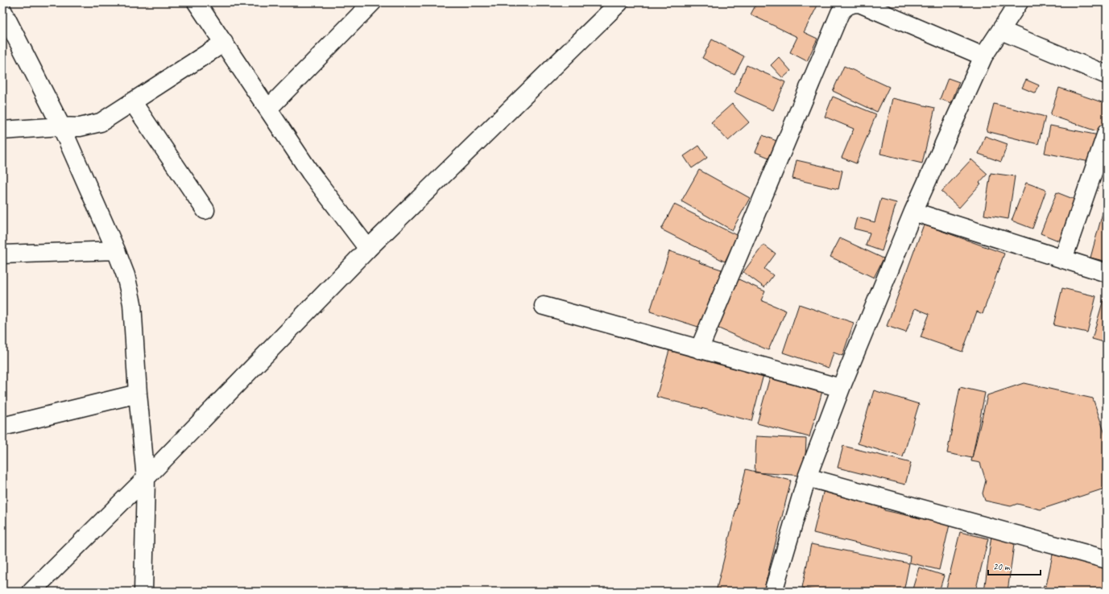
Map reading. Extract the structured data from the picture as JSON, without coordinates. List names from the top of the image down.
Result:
{
  "scale_bar": "20 m"
}
